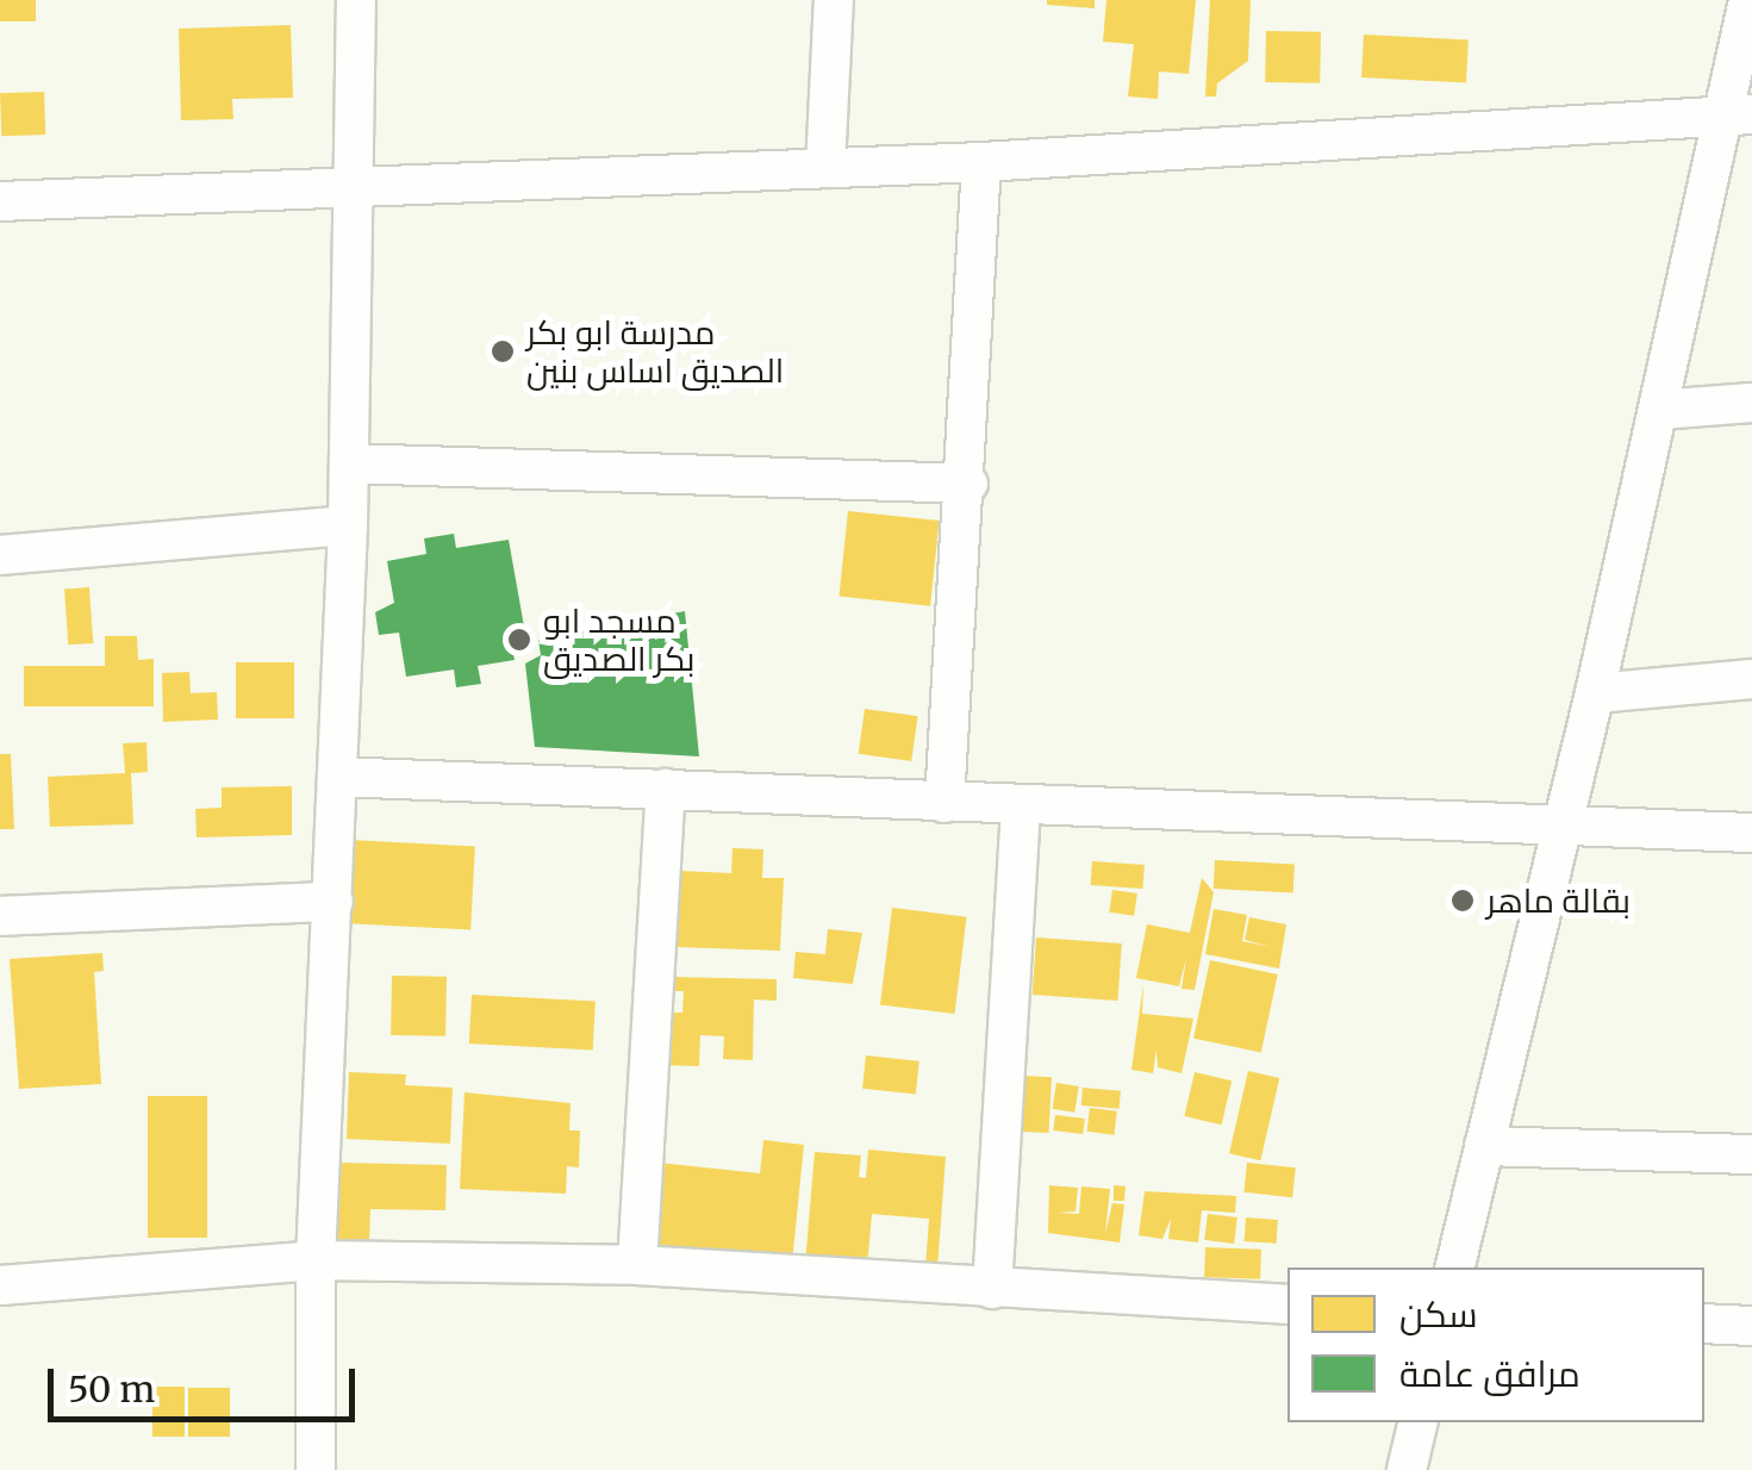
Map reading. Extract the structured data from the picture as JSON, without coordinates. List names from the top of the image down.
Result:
{
  "places": ["مدرسة ابو بكر الصديق اساس بنين", "مسجد ابو بكر الصديق", "بقالة ماهر"],
  "legend": ["سكن", "مرافق عامة"],
  "scale_bar": "50 m"
}
